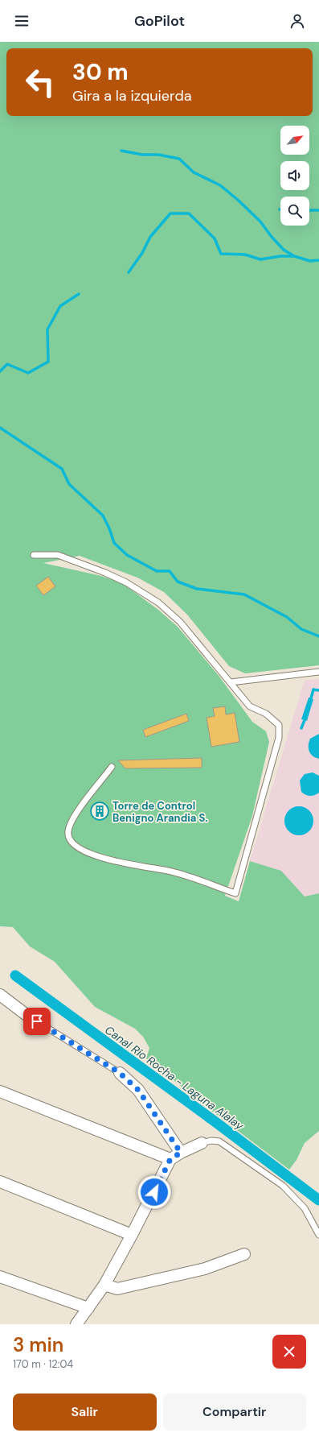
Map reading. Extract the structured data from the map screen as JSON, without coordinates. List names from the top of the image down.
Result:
{
  "water": ["Canal Río Rocha - Laguna Alalay"],
  "places": {
    "building": ["Torre de Control Benigno Arandia S."]
  },
  "north": "top right",
  "page": {
    "header": "GoPilot",
    "turn": ["30 m", "Gira a la izquierda"],
    "heading": ["3 min", "170 m · 12:04"],
    "buttons": ["Salir", "Compartir"]
  }
}
